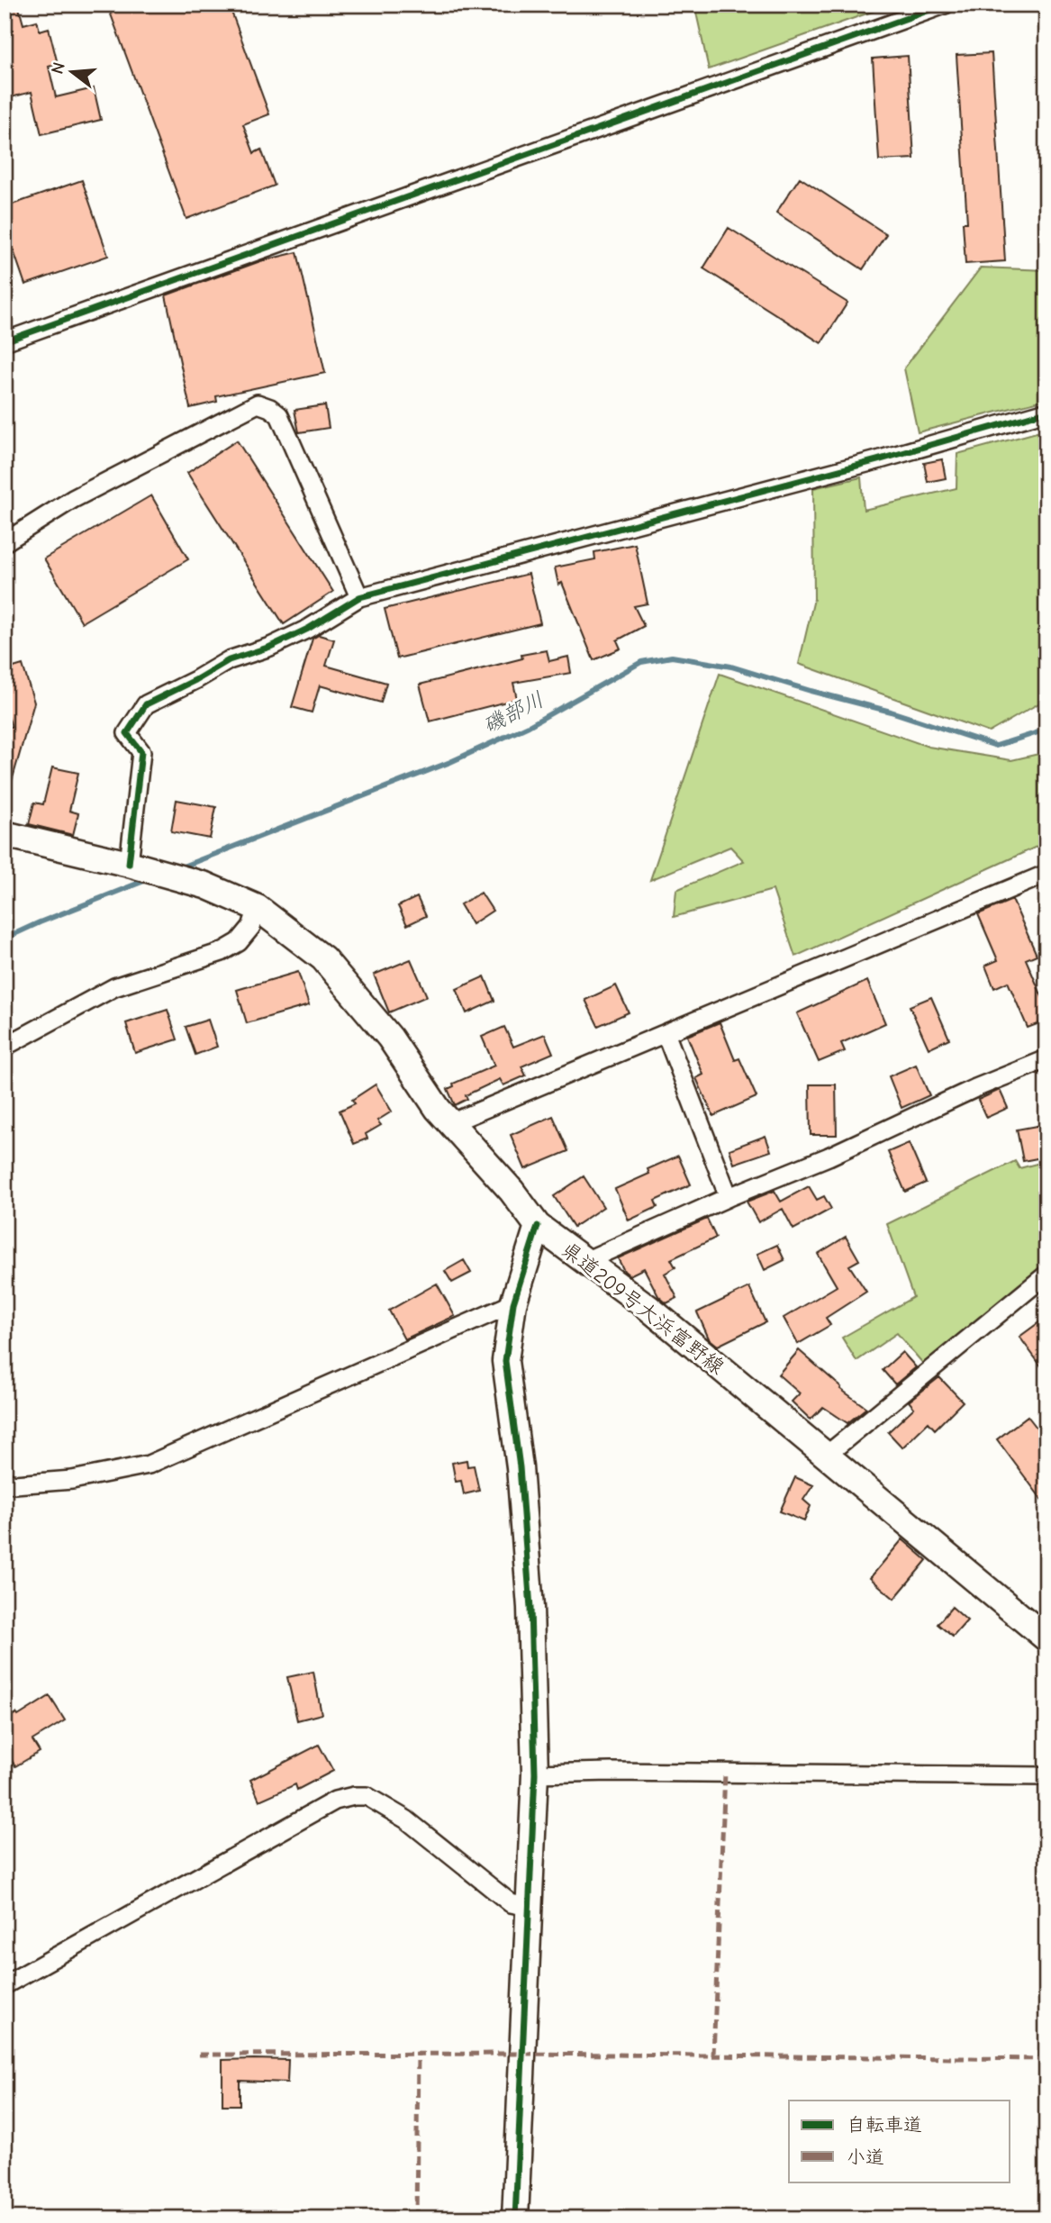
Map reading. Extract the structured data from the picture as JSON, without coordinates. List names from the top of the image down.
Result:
{
  "streets": {
    "main road": ["県道209号大浜富野線"]
  },
  "water": ["磯部川"],
  "legend": ["自転車道", "小道"],
  "north": "left"
}
